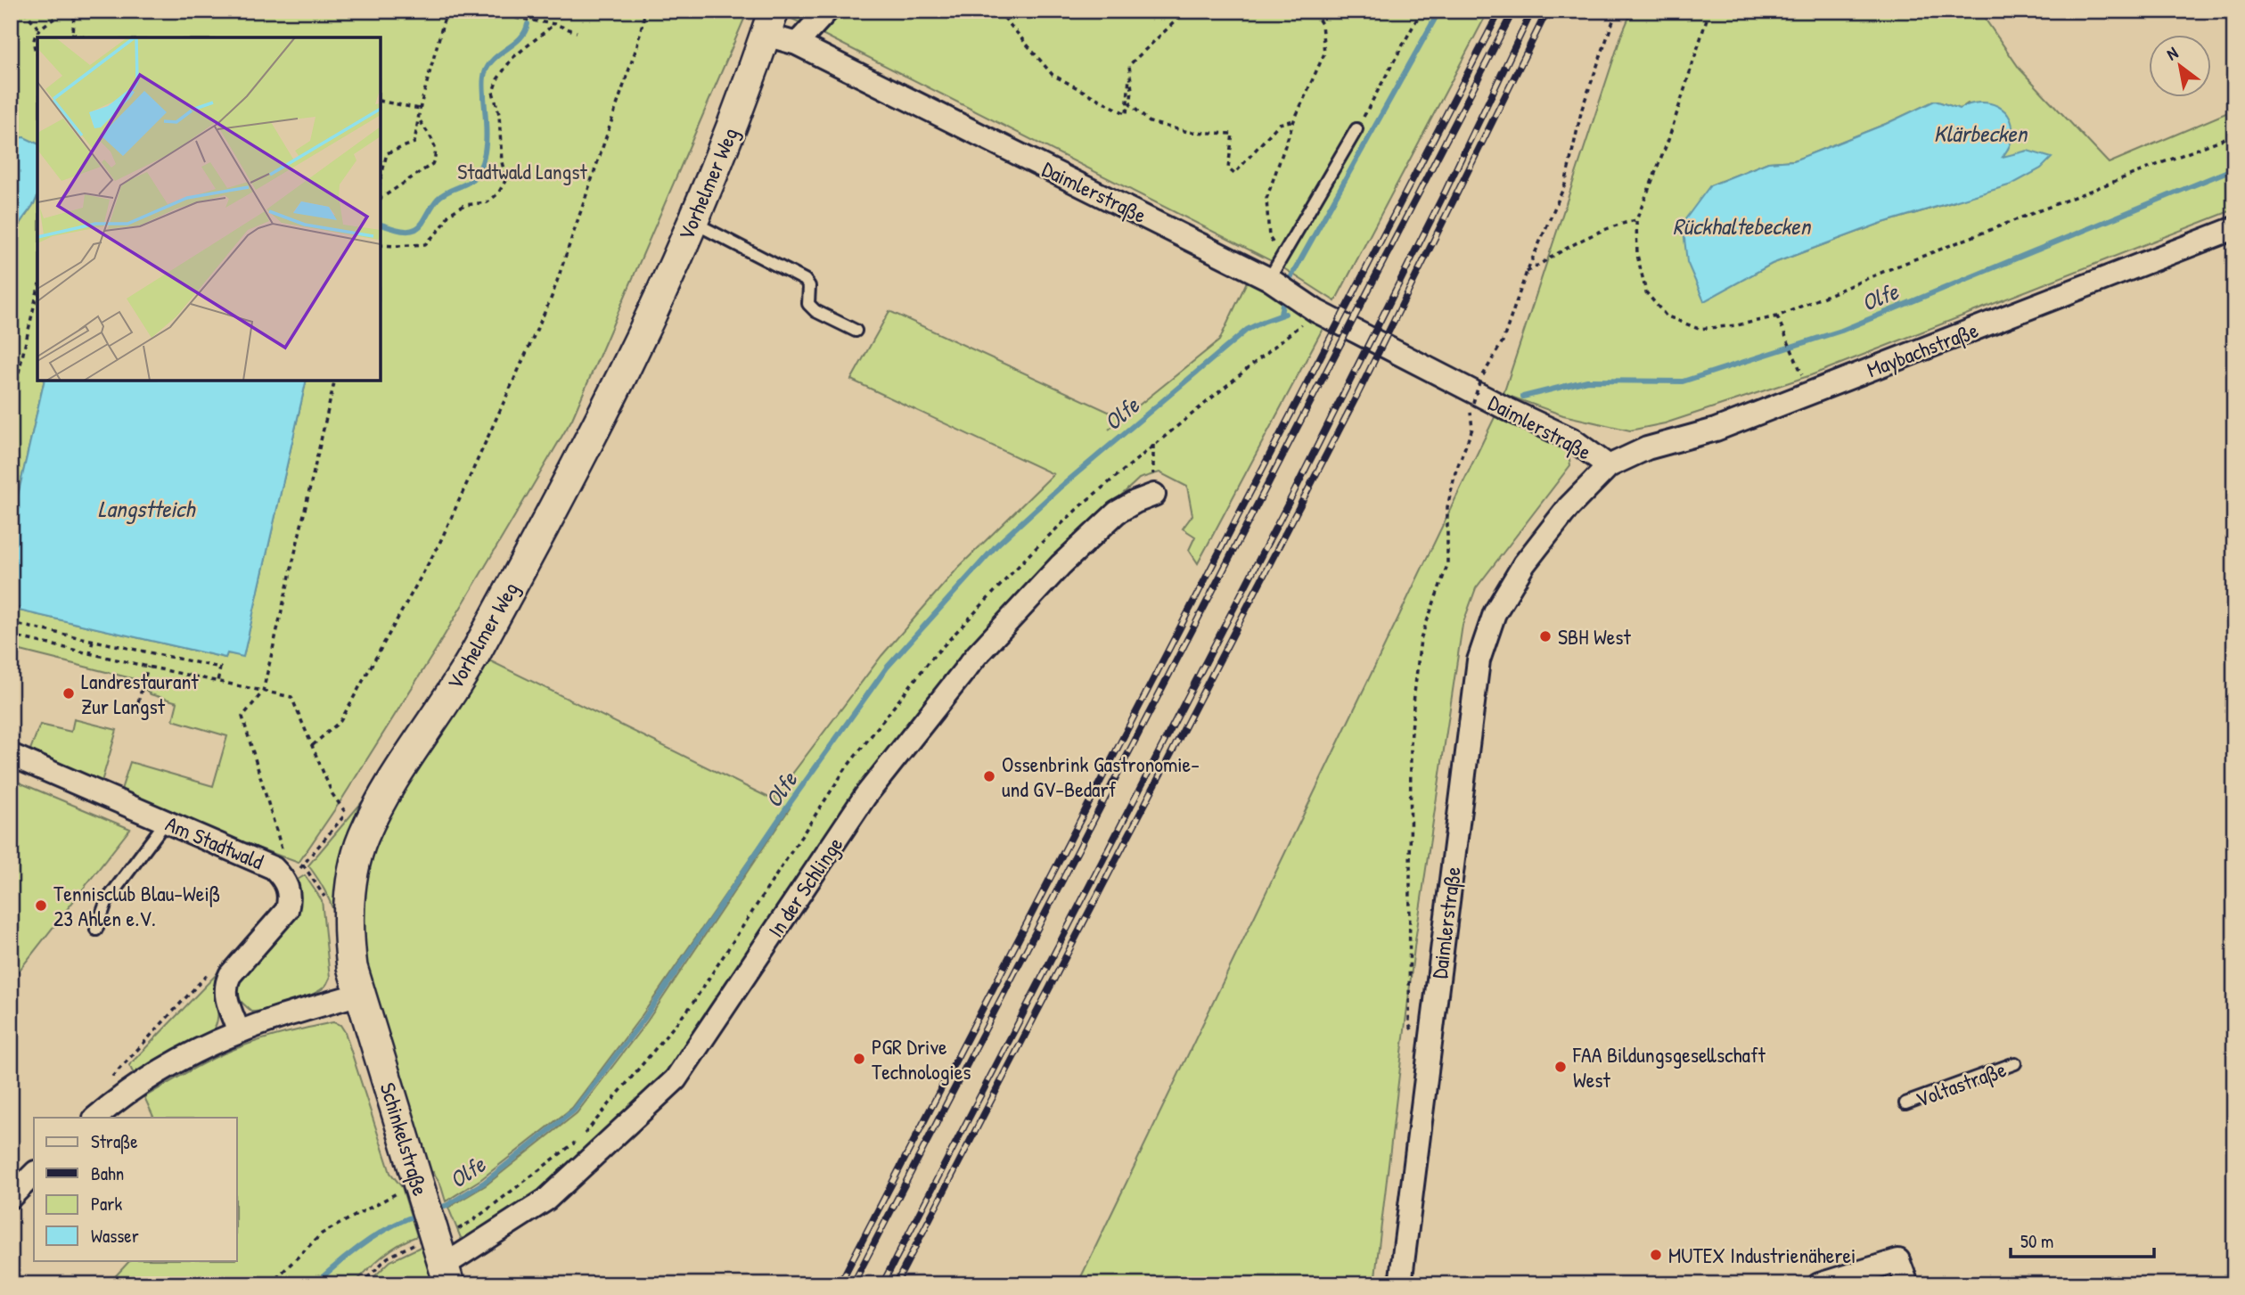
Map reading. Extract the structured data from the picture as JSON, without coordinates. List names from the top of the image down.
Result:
{
  "streets": {
    "street": [
      "Vorhelmer Weg",
      "Daimlerstraße",
      "Maybachstraße",
      "Am Stadtwald",
      "In der Schlinge",
      "Schinkelstraße"
    ],
    "lane": ["Voltastraße"]
  },
  "crossings": [
    ["Vorhelmer Weg", "Daimlerstraße"],
    ["Vorhelmer Weg", "Schinkelstraße"],
    ["Daimlerstraße", "Maybachstraße"],
    ["In der Schlinge", "Schinkelstraße"]
  ],
  "water": [
    "Klärbecken",
    "Rückhaltebecken",
    "Olfe",
    "Langstteich"
  ],
  "parks": ["Stadtwald Langst"],
  "places": [
    "SBH West",
    "Landrestaurant Zur Langst",
    "Ossenbrink Gastronomie- und GV-Bedarf",
    "Tennisclub Blau-Weiß 23 Ahlen e.V.",
    "PGR Drive Technologies",
    "FAA Bildungsgesellschaft West",
    "MUTEX Industrienäherei"
  ],
  "legend": [
    "Straße",
    "Bahn",
    "Park",
    "Wasser"
  ],
  "scale_bar": "50 m",
  "north": "top left"
}
